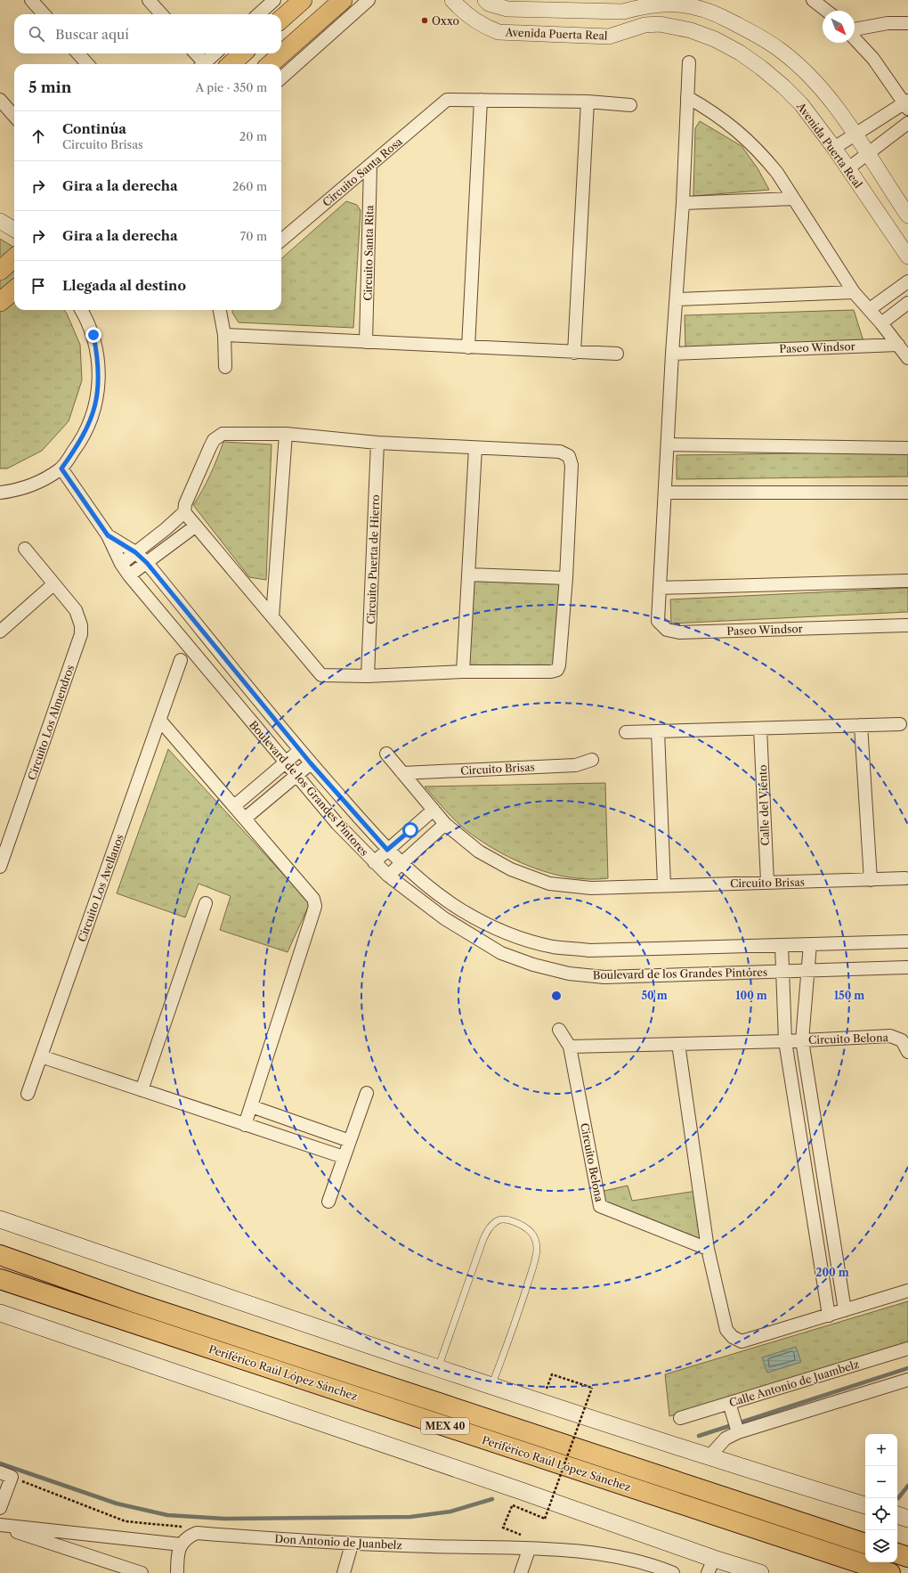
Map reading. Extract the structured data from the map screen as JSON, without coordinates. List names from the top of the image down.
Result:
{
  "streets": {
    "highway": ["Periférico Raúl López Sánchez", "MEX 40"],
    "street": [
      "Avenida Puerta Real",
      "Circuito Santa Rosa",
      "Circuito Santa Rita",
      "Paseo Windsor",
      "Circuito Puerta de Hierro",
      "Circuito Los Almendros",
      "Circuito Brisas",
      "Boulevard de los Grandes Pintores",
      "Calle del Viento",
      "Circuito Los Avellanos",
      "Circuito Belona",
      "Calle Antonio de Juambelz",
      "Don Antonio de Juanbelz"
    ]
  },
  "crossings": [
    ["Circuito Santa Rosa", "Circuito Santa Rita"],
    ["Circuito Brisas", "Calle del Viento"],
    ["Boulevard de los Grandes Pintores", "Circuito Belona"]
  ],
  "places": ["Oxxo"],
  "north": "bottom right",
  "page": {
    "search": "Buscar aquí",
    "heading": ["5 min", "A pie · 350 m"],
    "list": [
      ["Continúa", "Circuito Brisas", "20 m"],
      ["Gira a la derecha", "260 m"],
      ["Gira a la derecha", "70 m"],
      "Llegada al destino"
    ],
    "map_buttons": ["+", "−"]
  },
  "rings": [
    "50 m",
    "100 m",
    "150 m",
    "200 m"
  ]
}
